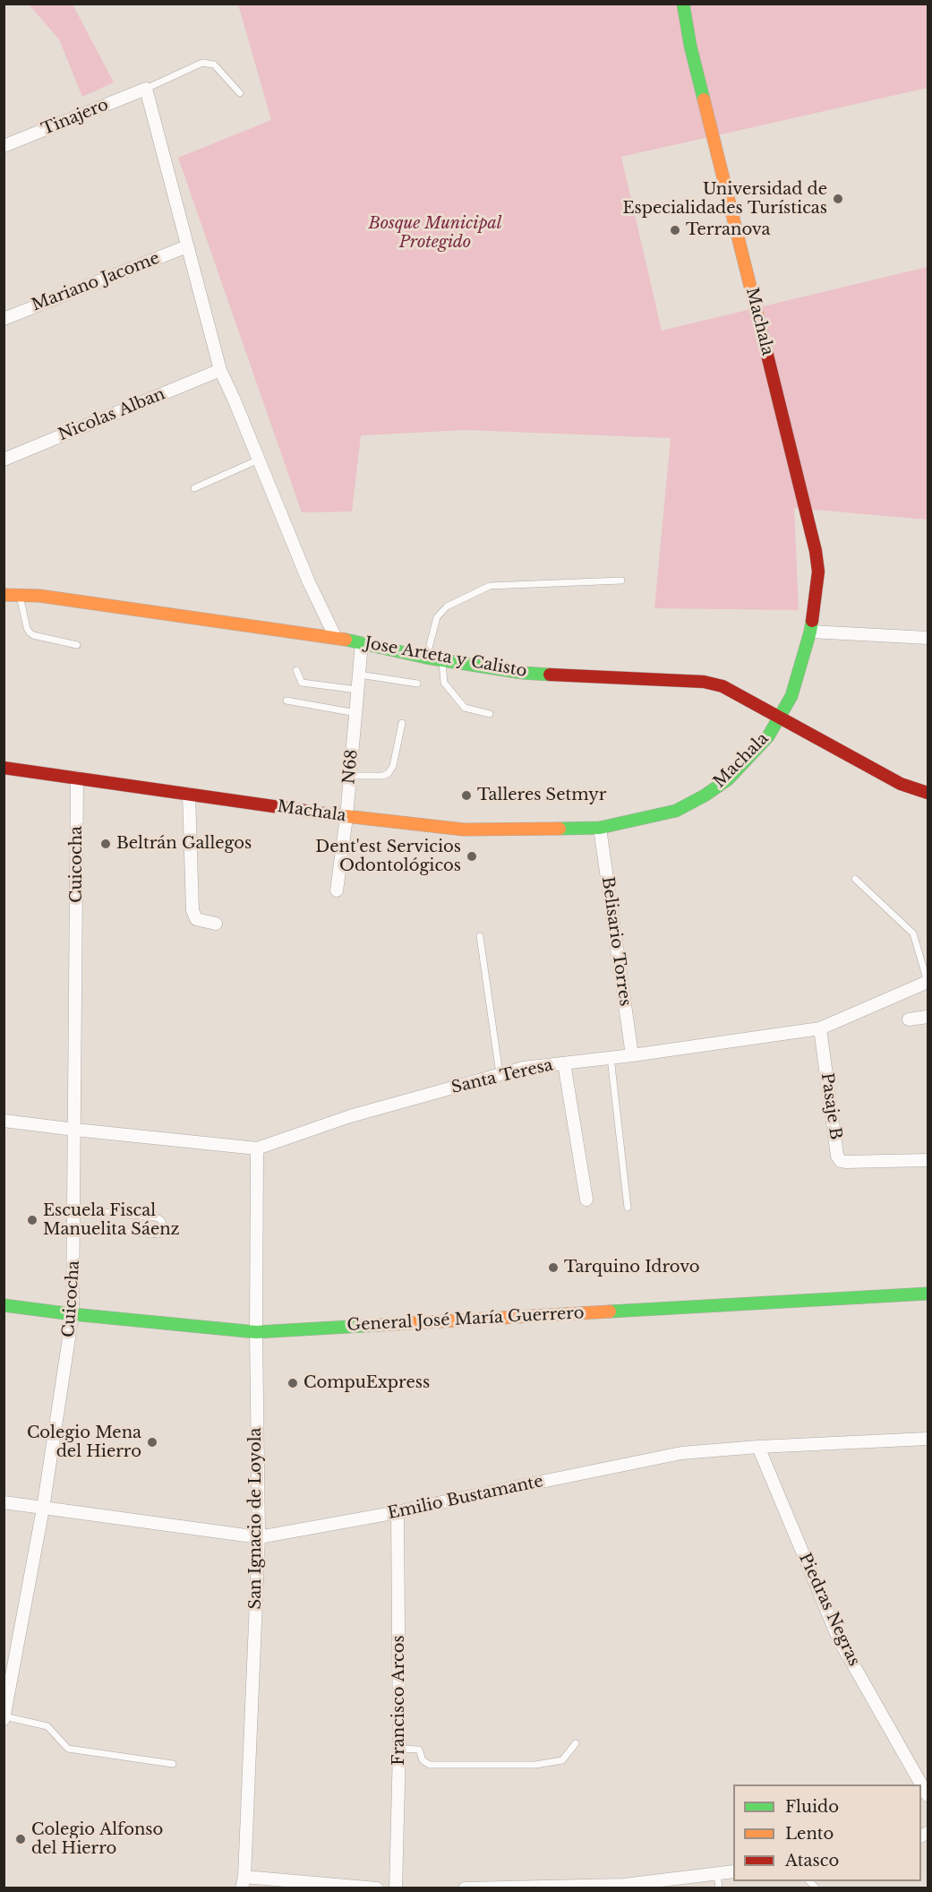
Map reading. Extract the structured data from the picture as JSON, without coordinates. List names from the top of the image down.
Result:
{
  "streets": {
    "street": [
      "Tinajero",
      "Mariano Jacome",
      "Machala",
      "Nicolas Alban",
      "Jose Arteta y Calisto",
      "N68",
      "Cuicocha",
      "Belisario Torres",
      "Santa Teresa",
      "Pasaje B",
      "General José María Guerrero",
      "Emilio Bustamante",
      "San Ignacio de Loyola",
      "Piedras Negras",
      "Francisco Arcos"
    ]
  },
  "crossings": [
    ["Machala", "Jose Arteta y Calisto"],
    ["Machala", "N68"],
    ["Machala", "Cuicocha"],
    ["Machala", "Belisario Torres"],
    ["Jose Arteta y Calisto", "N68"],
    ["Cuicocha", "Santa Teresa"],
    ["Cuicocha", "General José María Guerrero"],
    ["Cuicocha", "Emilio Bustamante"],
    ["Belisario Torres", "Santa Teresa"],
    ["Santa Teresa", "Pasaje B"],
    ["Santa Teresa", "San Ignacio de Loyola"],
    ["General José María Guerrero", "San Ignacio de Loyola"],
    ["Emilio Bustamante", "San Ignacio de Loyola"],
    ["Emilio Bustamante", "Piedras Negras"],
    ["Emilio Bustamante", "Francisco Arcos"]
  ],
  "parks": ["Bosque Municipal Protegido"],
  "places": [
    "Universidad de Especialidades Turísticas",
    "Terranova",
    "Talleres Setmyr",
    "Beltrán Gallegos",
    "Dent'est Servicios Odontológicos",
    "Escuela Fiscal Manuelita Sáenz",
    "Tarquino Idrovo",
    "CompuExpress",
    "Colegio Mena del Hierro",
    "Colegio Alfonso del Hierro"
  ],
  "legend": ["Fluido", "Lento", "Atasco"]
}
